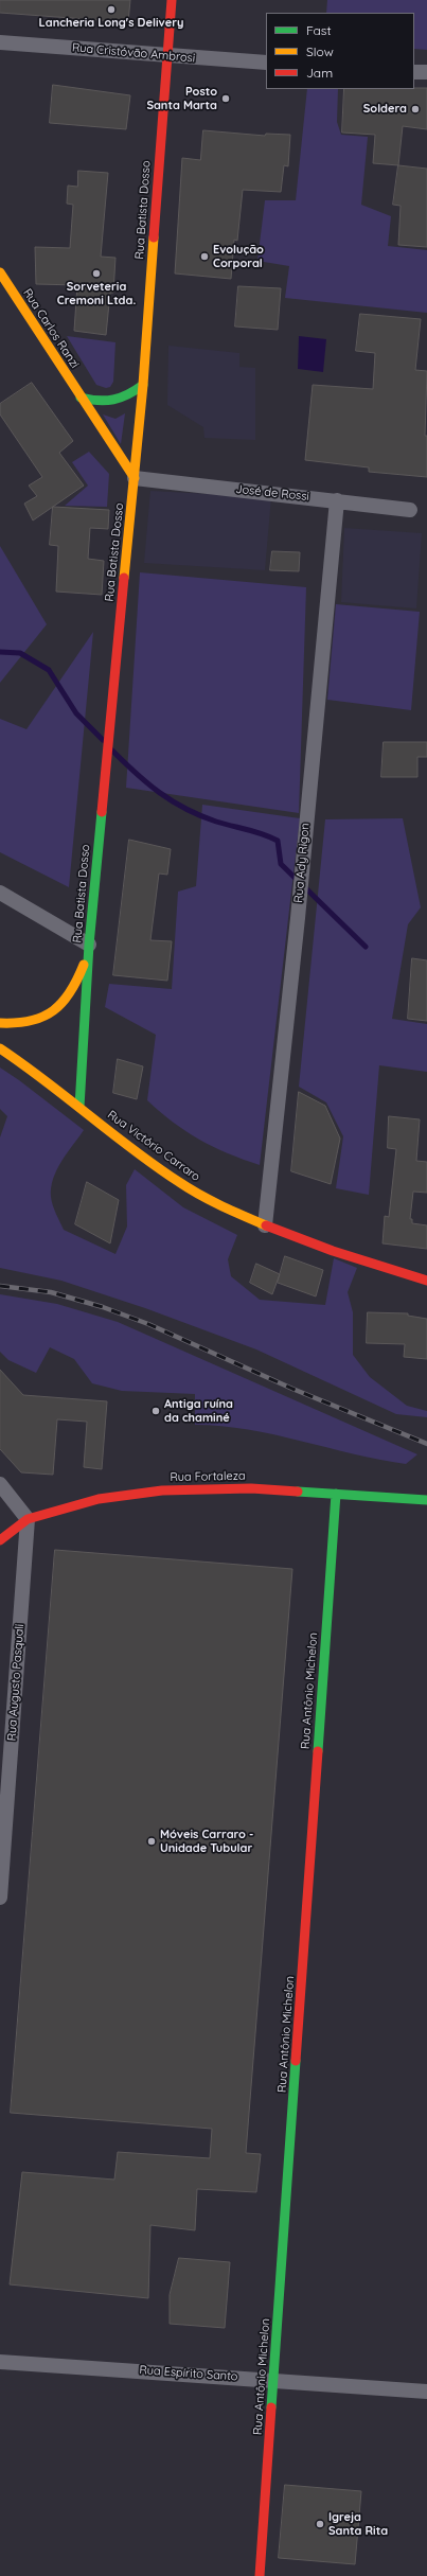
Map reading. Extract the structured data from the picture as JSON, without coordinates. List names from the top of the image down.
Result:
{
  "streets": {
    "main road": [
      "Rua Batista Dosso",
      "Rua Carlos Ranzi",
      "Rua Victório Carraro",
      "Rua Fortaleza",
      "Rua Antônio Michelon"
    ],
    "street": [
      "Rua Cristóvão Ambrosi",
      "José de Rossi",
      "Rua Ady Rigon",
      "Rua Augusto Pasquali",
      "Rua Espírito Santo"
    ]
  },
  "crossings": [
    ["Rua Cristóvão Ambrosi", "Rua Batista Dosso"],
    ["Rua Batista Dosso", "Rua Carlos Ranzi"],
    ["Rua Batista Dosso", "José de Rossi"],
    ["Rua Batista Dosso", "Rua Victório Carraro"],
    ["Rua Carlos Ranzi", "José de Rossi"],
    ["José de Rossi", "Rua Ady Rigon"],
    ["Rua Ady Rigon", "Rua Victório Carraro"],
    ["Rua Fortaleza", "Rua Augusto Pasquali"],
    ["Rua Fortaleza", "Rua Antônio Michelon"],
    ["Rua Antônio Michelon", "Rua Espírito Santo"]
  ],
  "places": [
    "Lancheria Long's Delivery",
    "Posto Santa Marta",
    "Soldera",
    "Evolução Corporal",
    "Sorveteria Cremoni Ltda.",
    "Antiga ruína da chaminé",
    "Móveis Carraro - Unidade Tubular",
    "Igreja Santa Rita"
  ],
  "legend": ["Fast", "Slow", "Jam"]
}
